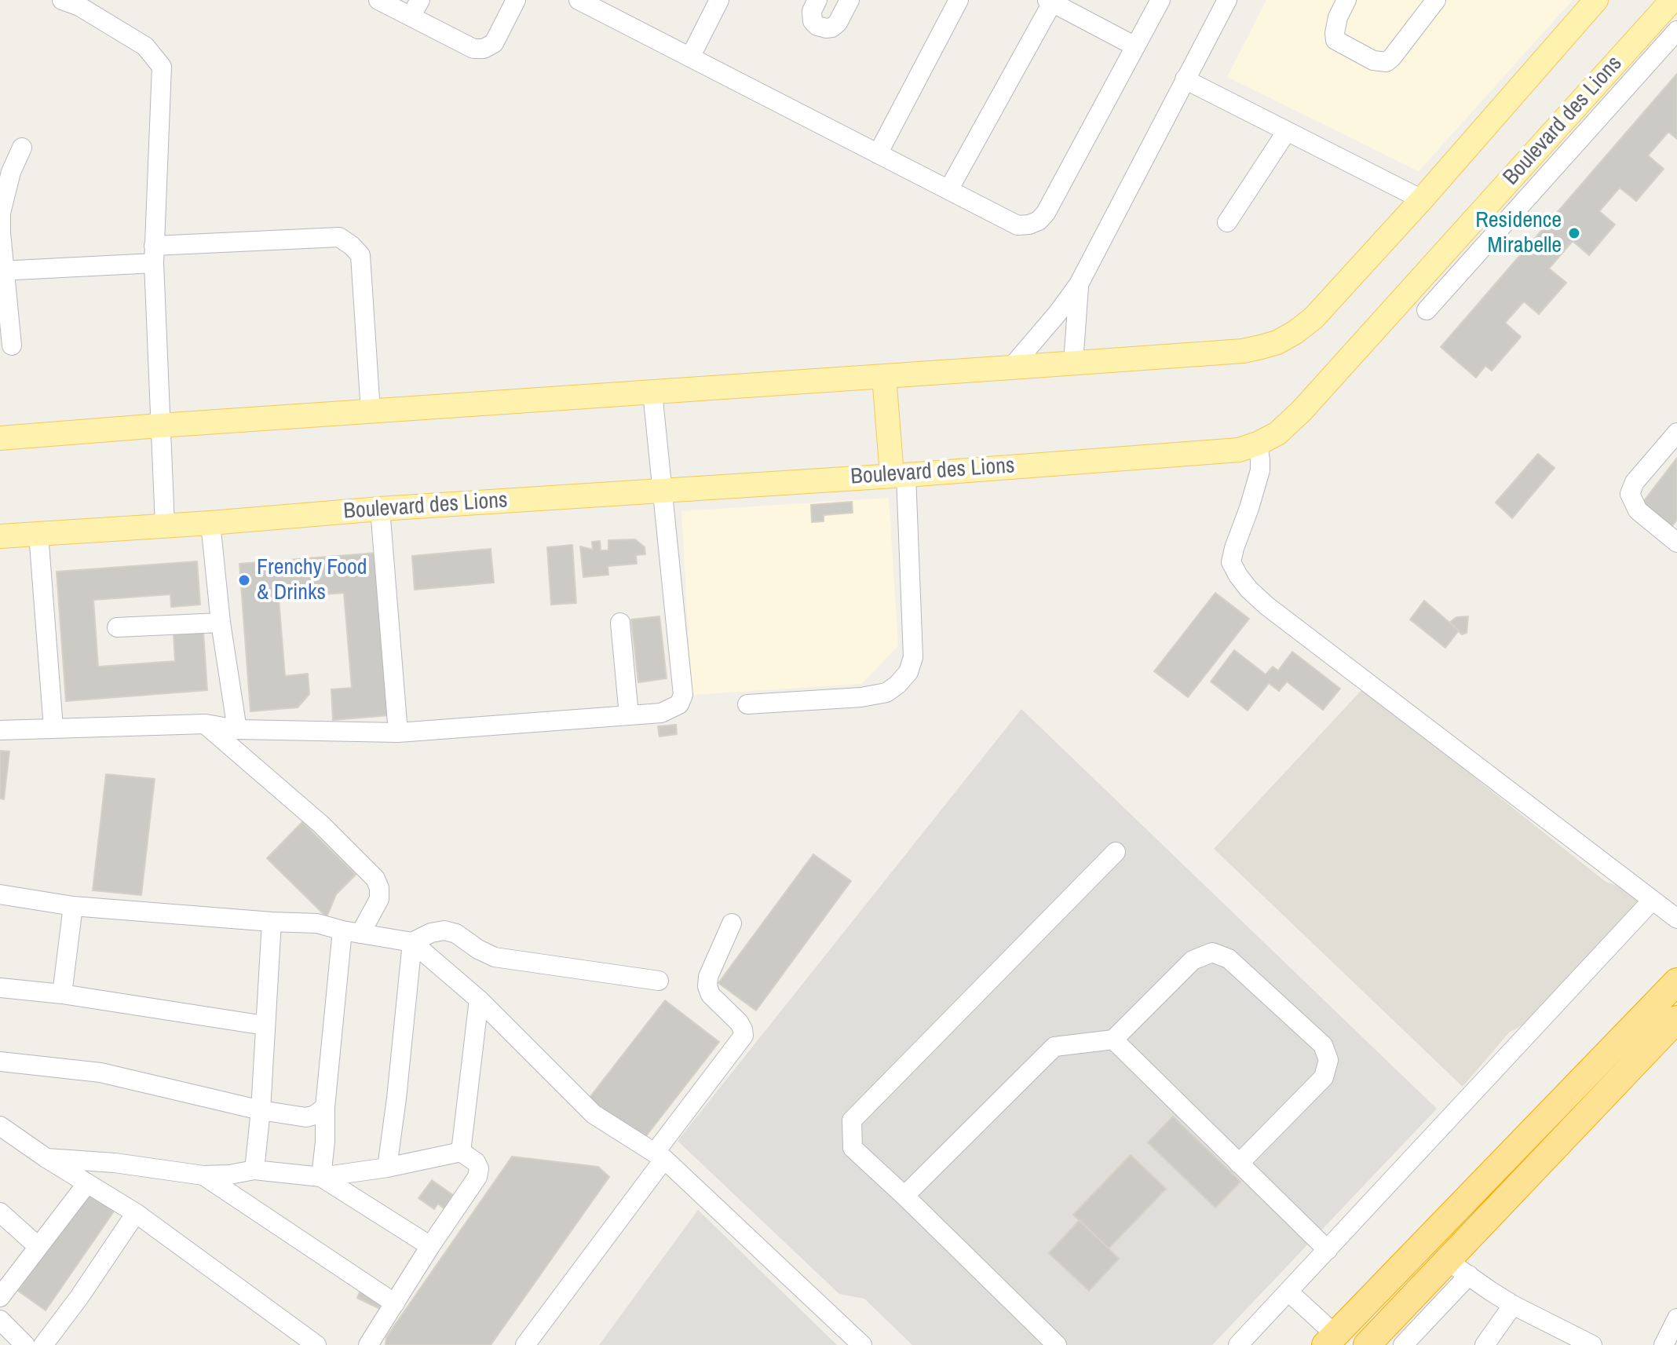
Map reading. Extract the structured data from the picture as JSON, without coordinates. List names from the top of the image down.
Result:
{
  "streets": {
    "main road": ["Boulevard des Lions"]
  },
  "places": ["Residence Mirabelle", "Frenchy Food & Drinks"]
}
